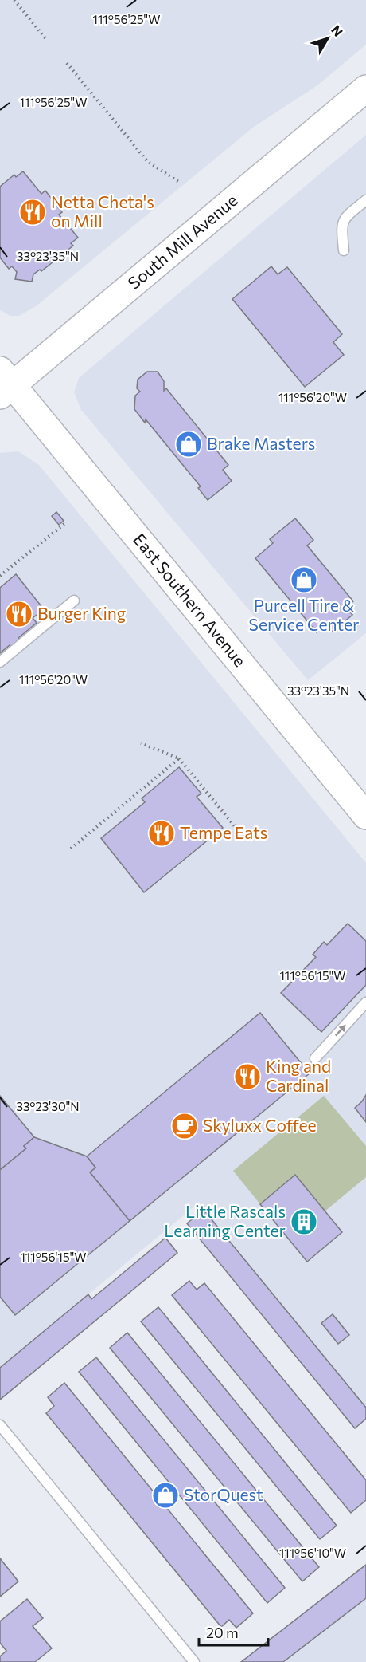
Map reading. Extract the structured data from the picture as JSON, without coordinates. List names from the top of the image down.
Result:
{
  "streets": {
    "main road": ["South Mill Avenue", "East Southern Avenue"]
  },
  "crossings": [
    ["South Mill Avenue", "East Southern Avenue"]
  ],
  "places": {
    "restaurant": [
      "Netta Cheta's on Mill",
      "Burger King",
      "Tempe Eats",
      "King and Cardinal"
    ],
    "shop": ["Brake Masters", "Purcell Tire & Service Center", "StorQuest"],
    "cafe": ["Skyluxx Coffee"],
    "building": ["Little Rascals Learning Center"]
  },
  "scale_bar": "20 m",
  "north": "top right",
  "coordinates": [
    "111°56'25\"W",
    "33°23'35\"N",
    "111°56'20\"W",
    "111°56'15\"W",
    "33°23'30\"N",
    "111°56'10\"W"
  ]
}
